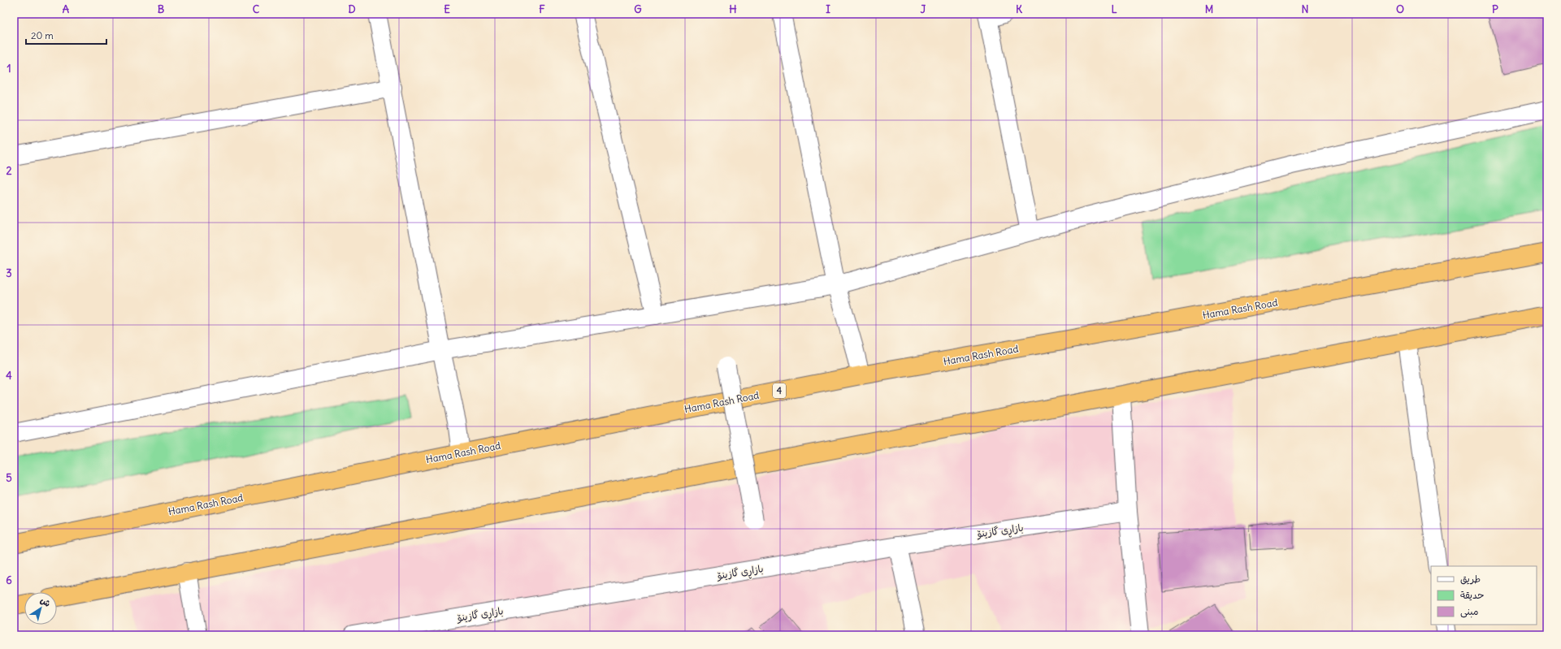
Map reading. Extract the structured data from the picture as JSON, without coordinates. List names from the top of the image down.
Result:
{
  "streets": {
    "highway": ["Hama Rash Road", "4"],
    "street": ["بازاڕی گازینۆ"]
  },
  "legend": ["طريق", "حديقة", "مبنى"],
  "scale_bar": "20 m",
  "north": "top right",
  "grid": {
    "columns": [
      "A",
      "B",
      "C",
      "D",
      "E",
      "F",
      "G",
      "H",
      "I",
      "J",
      "K",
      "L",
      "M",
      "N",
      "O",
      "P"
    ],
    "rows": [
      "1",
      "2",
      "3",
      "4",
      "5",
      "6"
    ]
  }
}
